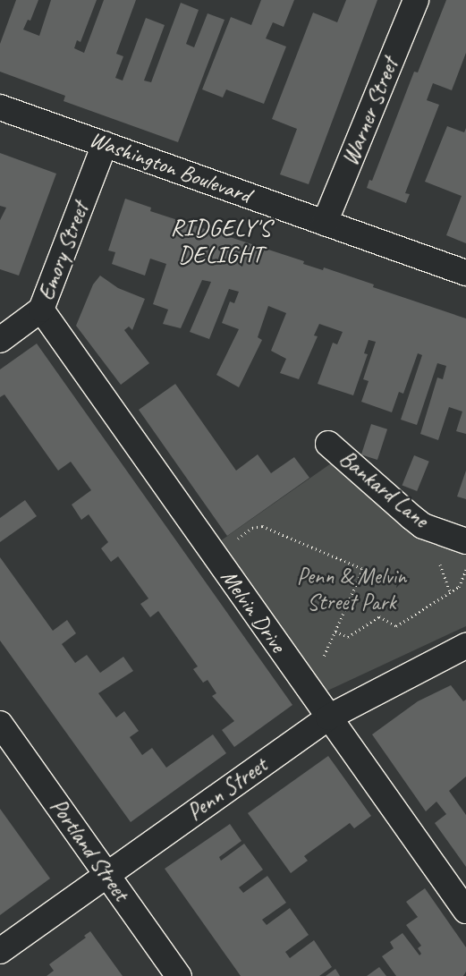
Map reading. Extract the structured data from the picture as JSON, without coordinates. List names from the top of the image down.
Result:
{
  "streets": {
    "street": [
      "Warner Street",
      "Washington Boulevard",
      "Emory Street",
      "Bankard Lane",
      "Melvin Drive",
      "Penn Street",
      "Portland Street"
    ]
  },
  "crossings": [
    ["Warner Street", "Washington Boulevard"],
    ["Washington Boulevard", "Emory Street"],
    ["Emory Street", "Melvin Drive"],
    ["Melvin Drive", "Penn Street"],
    ["Penn Street", "Portland Street"]
  ],
  "districts": ["RIDGELY'S DELIGHT"],
  "parks": ["Penn & Melvin Street Park"]
}
